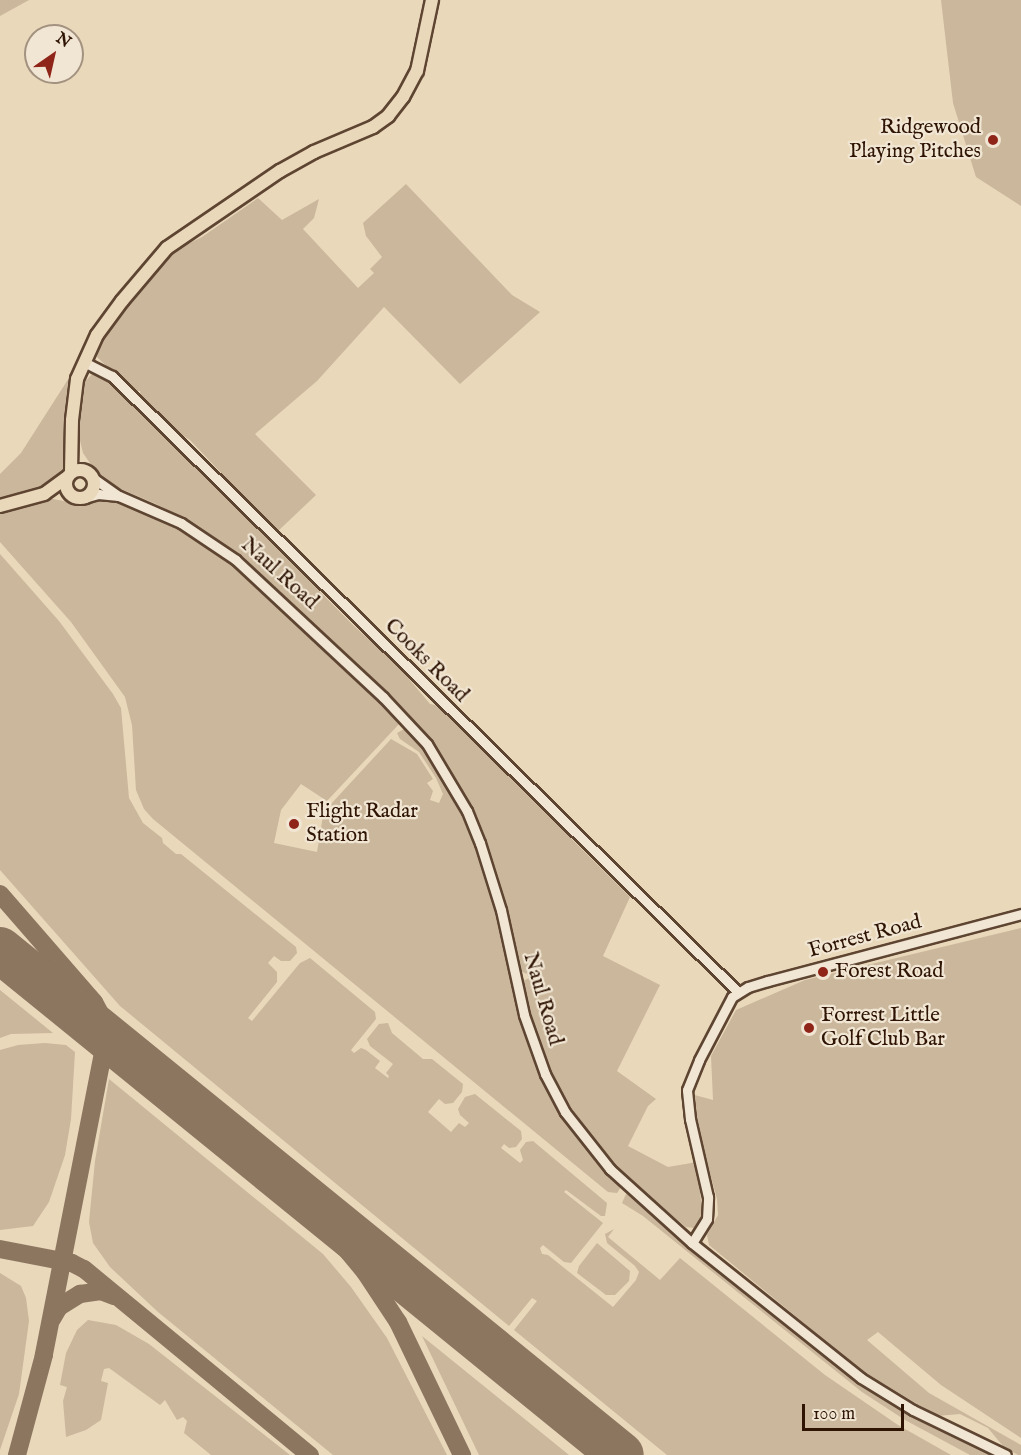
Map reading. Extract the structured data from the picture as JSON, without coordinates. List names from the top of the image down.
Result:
{
  "streets": {
    "main road": ["Naul Road"],
    "street": ["Cooks Road", "Forrest Road"]
  },
  "crossings": [
    ["Cooks Road", "Forrest Road"]
  ],
  "places": [
    "Ridgewood Playing Pitches",
    "Flight Radar Station",
    "Forest Road",
    "Forrest Little Golf Club Bar"
  ],
  "scale_bar": "100 m",
  "north": "top right"
}
